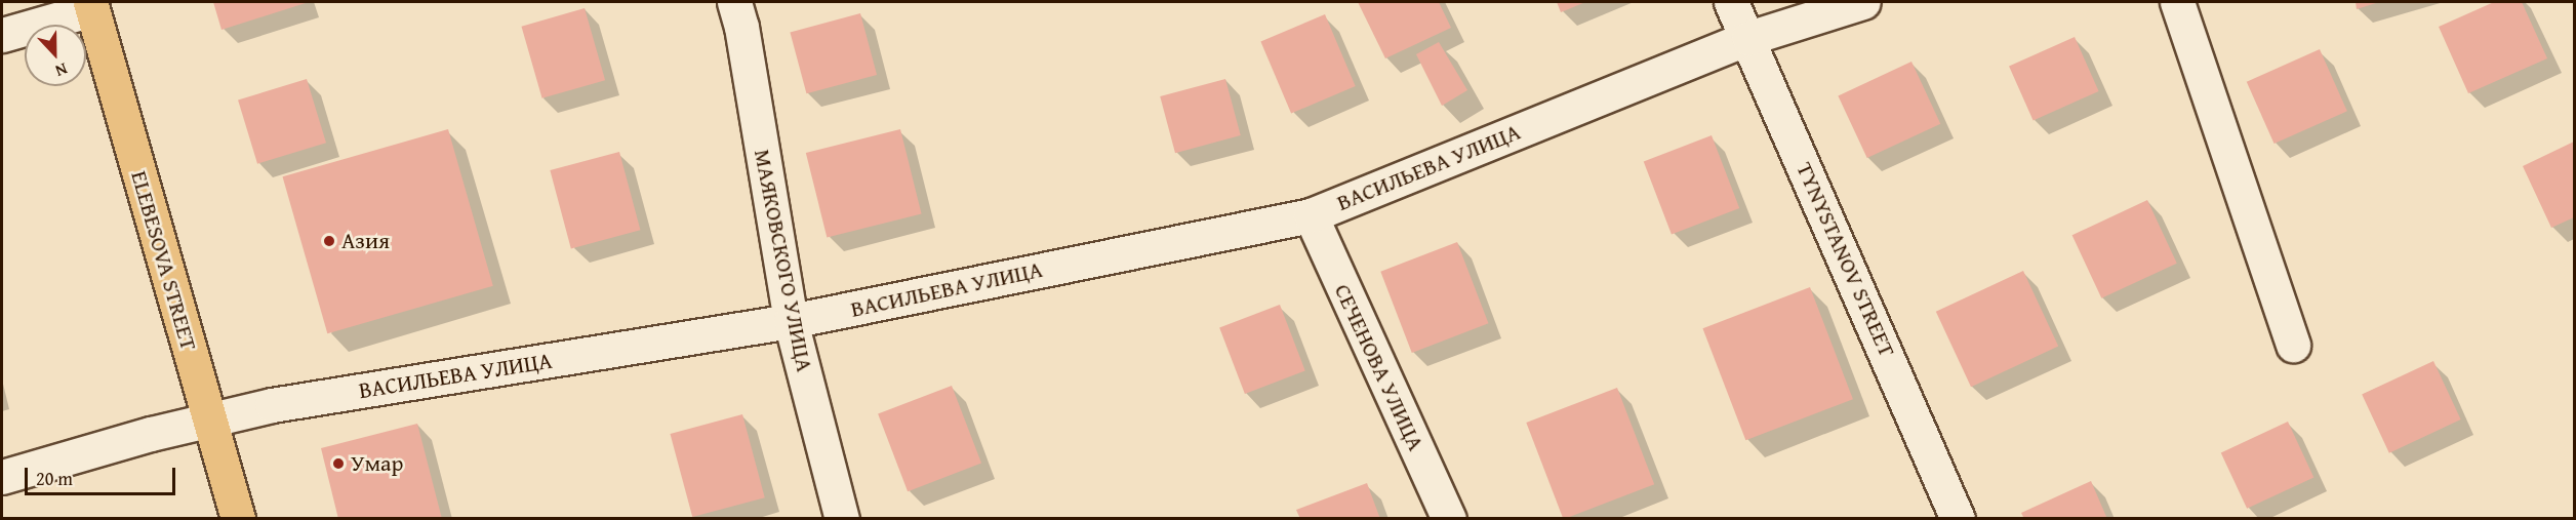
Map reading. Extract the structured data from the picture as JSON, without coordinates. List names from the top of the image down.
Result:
{
  "streets": {
    "main road": ["ELEBESOVA STREET"],
    "street": [
      "ВАСИЛЬЕВА УЛИЦА",
      "TYNYSTANOV STREET",
      "МАЯКОВСКОГО УЛИЦА",
      "СЕЧЕНОВА УЛИЦА"
    ]
  },
  "crossings": [
    ["ВАСИЛЬЕВА УЛИЦА", "TYNYSTANOV STREET"],
    ["ВАСИЛЬЕВА УЛИЦА", "ELEBESOVA STREET"],
    ["ВАСИЛЬЕВА УЛИЦА", "МАЯКОВСКОГО УЛИЦА"],
    ["ВАСИЛЬЕВА УЛИЦА", "СЕЧЕНОВА УЛИЦА"]
  ],
  "places": ["Азия", "Умар"],
  "scale_bar": "20 m",
  "north": "bottom"
}
